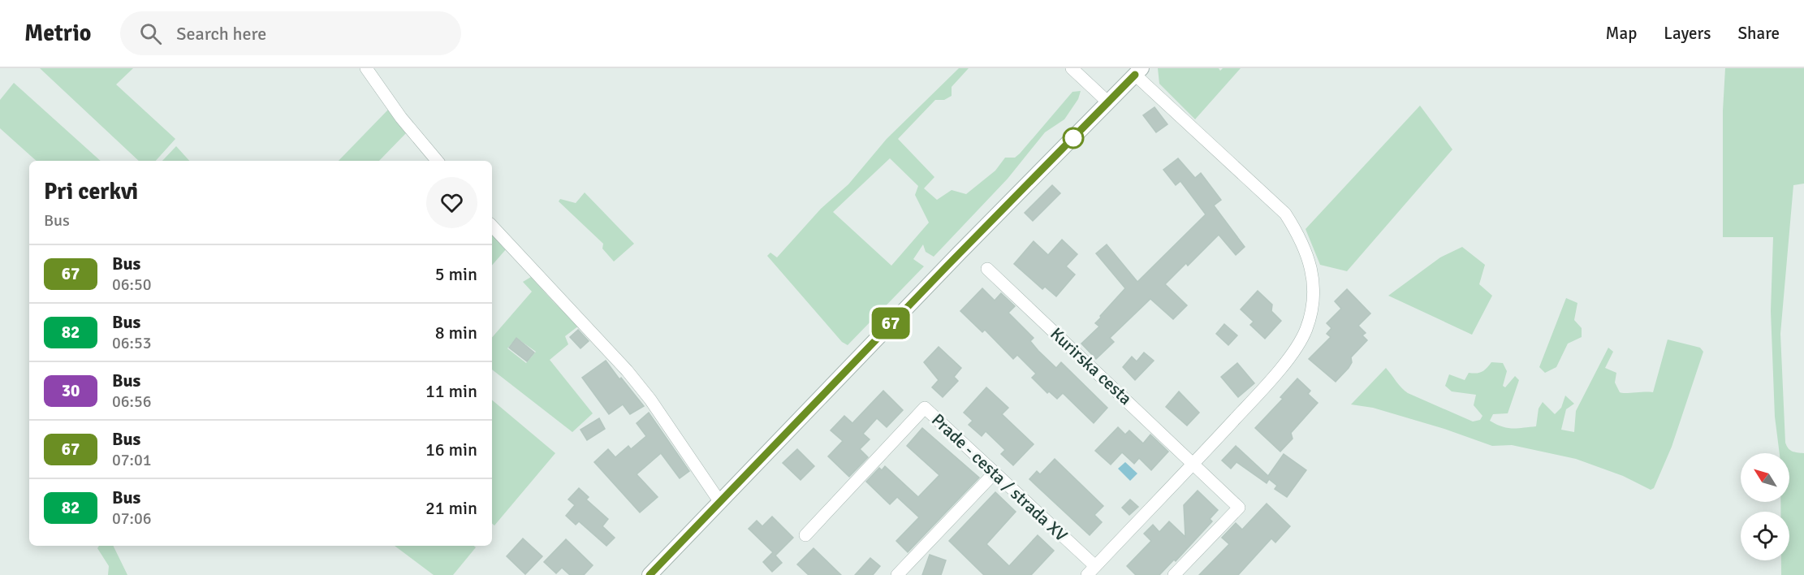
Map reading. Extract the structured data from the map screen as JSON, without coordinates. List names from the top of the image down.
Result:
{
  "streets": {
    "street": ["Kurirska cesta", "Prade - cesta / strada XV"]
  },
  "lines": ["bus line 67"],
  "north": "top left",
  "page": {
    "header": "Metrio",
    "search": "Search here",
    "nav": ["Map", "Layers", "Share"],
    "on_map": "67",
    "heading": ["Pri cerkvi", "Bus"],
    "list": [
      {
        "mark": "67",
        "name": "Bus",
        "note": "06:50",
        "value": "5 min"
      },
      {
        "mark": "82",
        "name": "Bus",
        "note": "06:53",
        "value": "8 min"
      },
      {
        "mark": "30",
        "name": "Bus",
        "note": "06:56",
        "value": "11 min"
      },
      {
        "mark": "67",
        "name": "Bus",
        "note": "07:01",
        "value": "16 min"
      },
      {
        "mark": "82",
        "name": "Bus",
        "note": "07:06",
        "value": "21 min"
      }
    ]
  }
}
